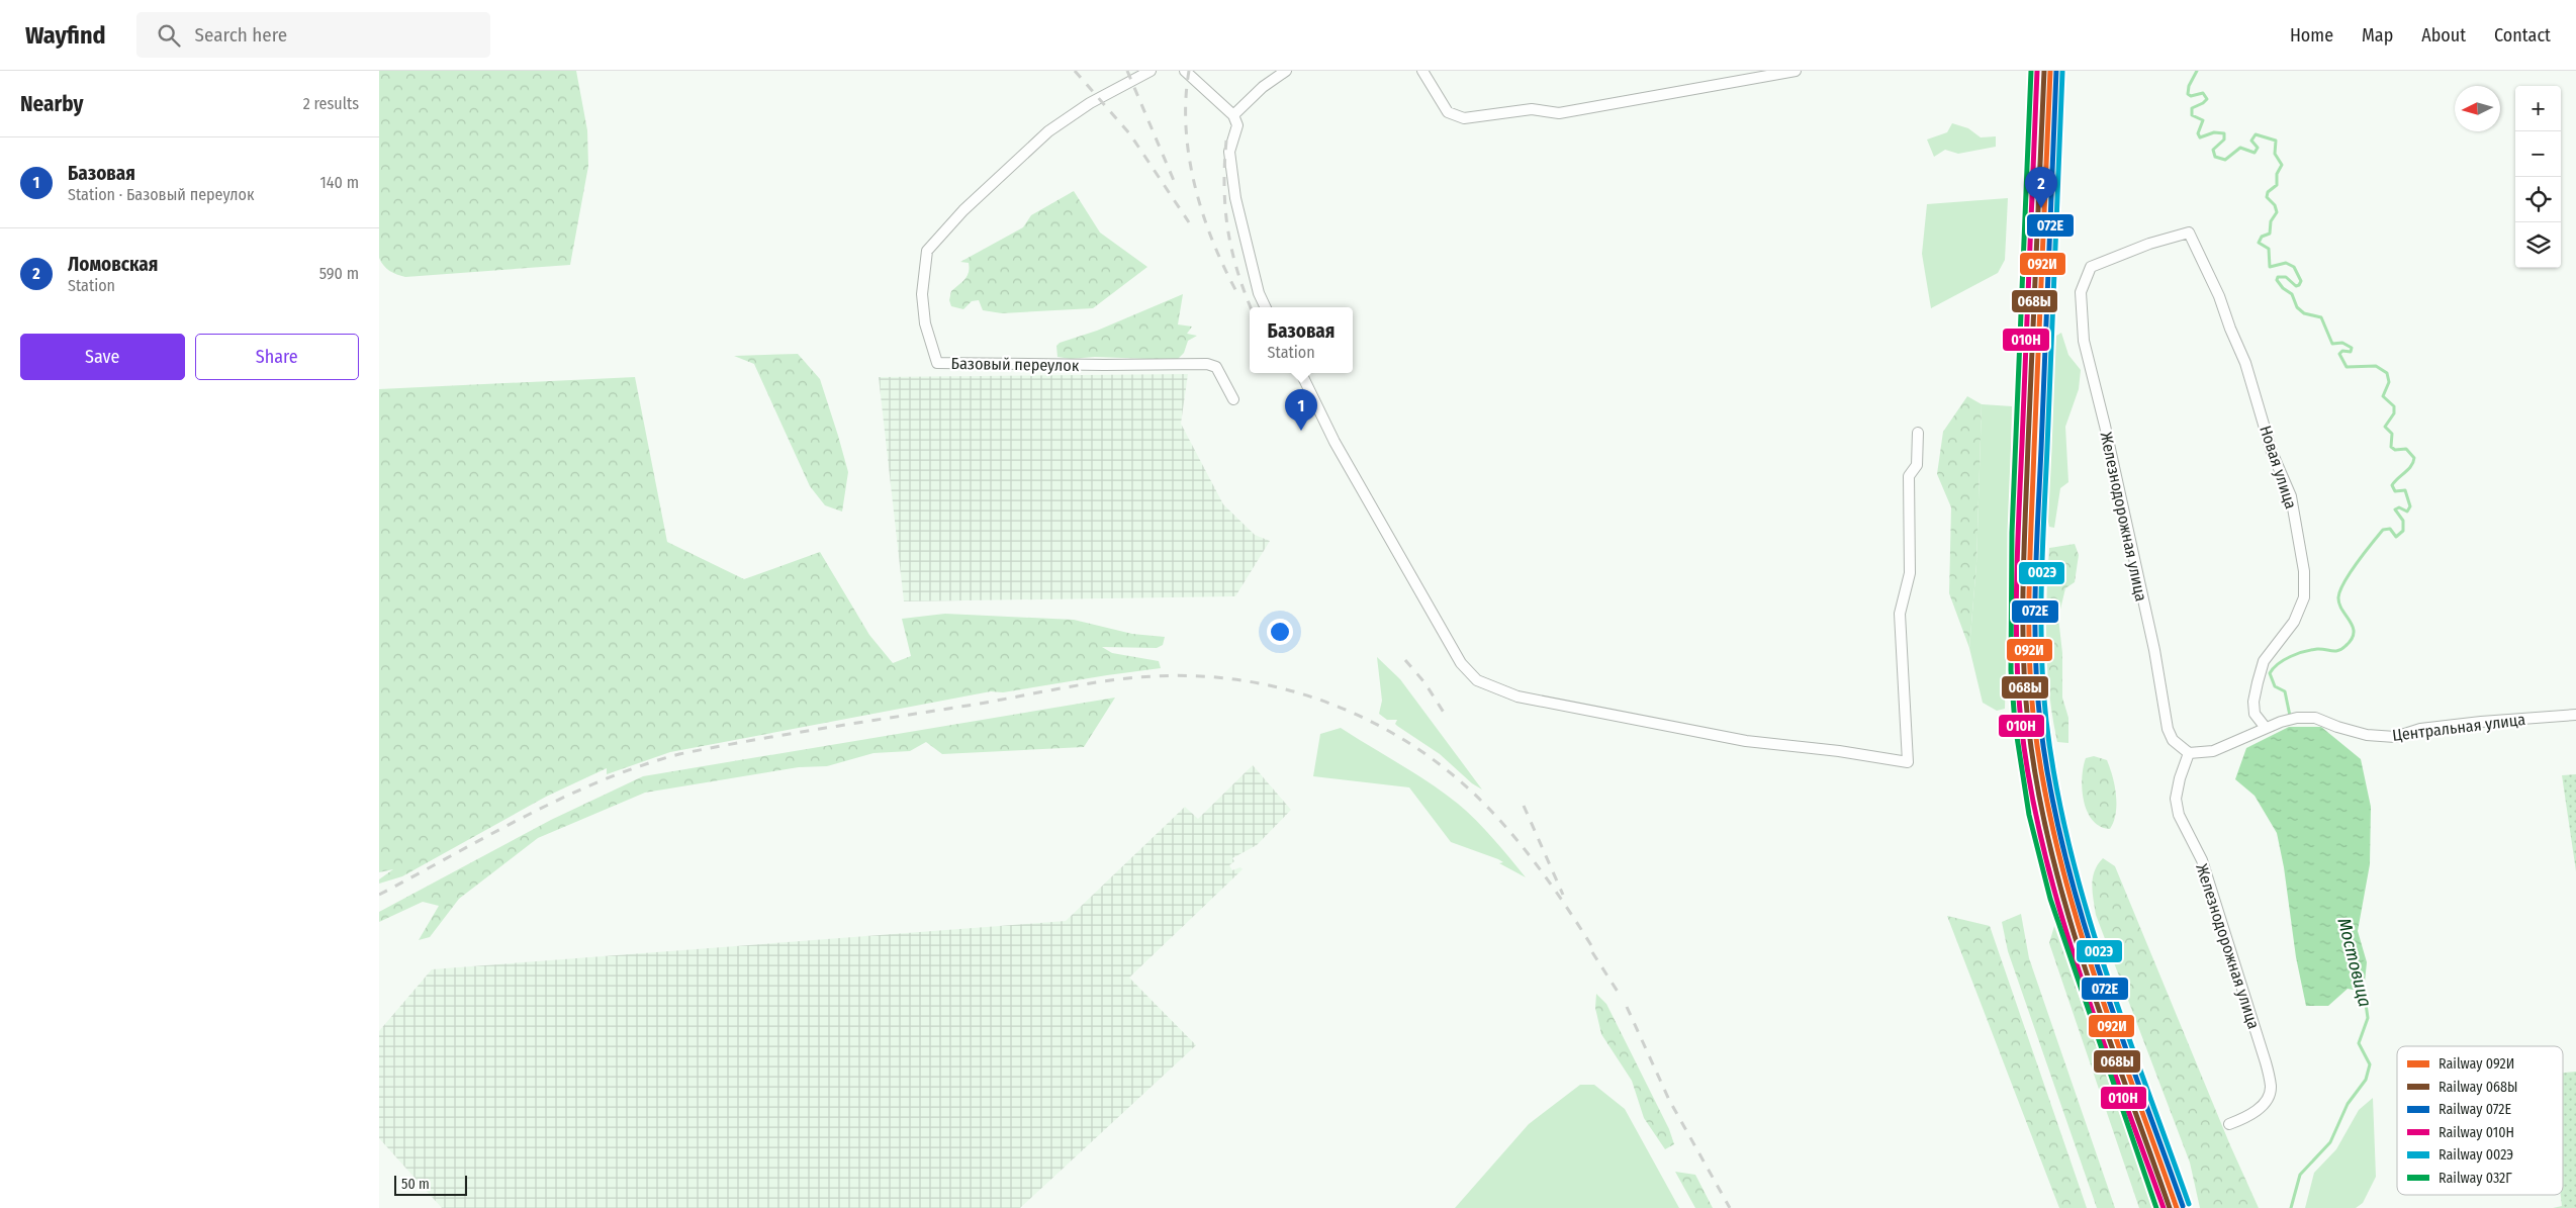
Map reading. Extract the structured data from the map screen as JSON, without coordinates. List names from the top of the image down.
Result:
{
  "streets": {
    "street": [
      "Базовый переулок",
      "Новая улица",
      "Железнодорожная улица",
      "Центральная улица"
    ]
  },
  "crossings": [
    ["Новая улица", "Железнодорожная улица"],
    ["Новая улица", "Центральная улица"],
    ["Железнодорожная улица", "Центральная улица"]
  ],
  "water": ["Мостовица"],
  "lines": [
    "rail line 092И",
    "rail line 068Ы",
    "rail line 072Е",
    "rail line 010Н",
    "rail line 032Г",
    "rail line 002Э"
  ],
  "legend": [
    "Railway 092И",
    "Railway 068Ы",
    "Railway 072Е",
    "Railway 010Н",
    "Railway 002Э",
    "Railway 032Г"
  ],
  "scale_bar": "50 m",
  "north": "left",
  "page": {
    "header": "Wayfind",
    "search": "Search here",
    "nav": [
      "Home",
      "Map",
      "About",
      "Contact"
    ],
    "heading": ["Nearby", "2 results"],
    "map_buttons": ["+", "−"],
    "list": [
      {
        "mark": "1",
        "name": "Базовая",
        "note": "Station · Базовый переулок",
        "value": "140 m"
      },
      {
        "mark": "2",
        "name": "Ломовская",
        "note": "Station",
        "value": "590 m"
      }
    ],
    "pins": ["2", "1"],
    "popup": ["Базовая", "Station"],
    "buttons": ["Save", "Share"],
    "scale": "50 m"
  }
}
